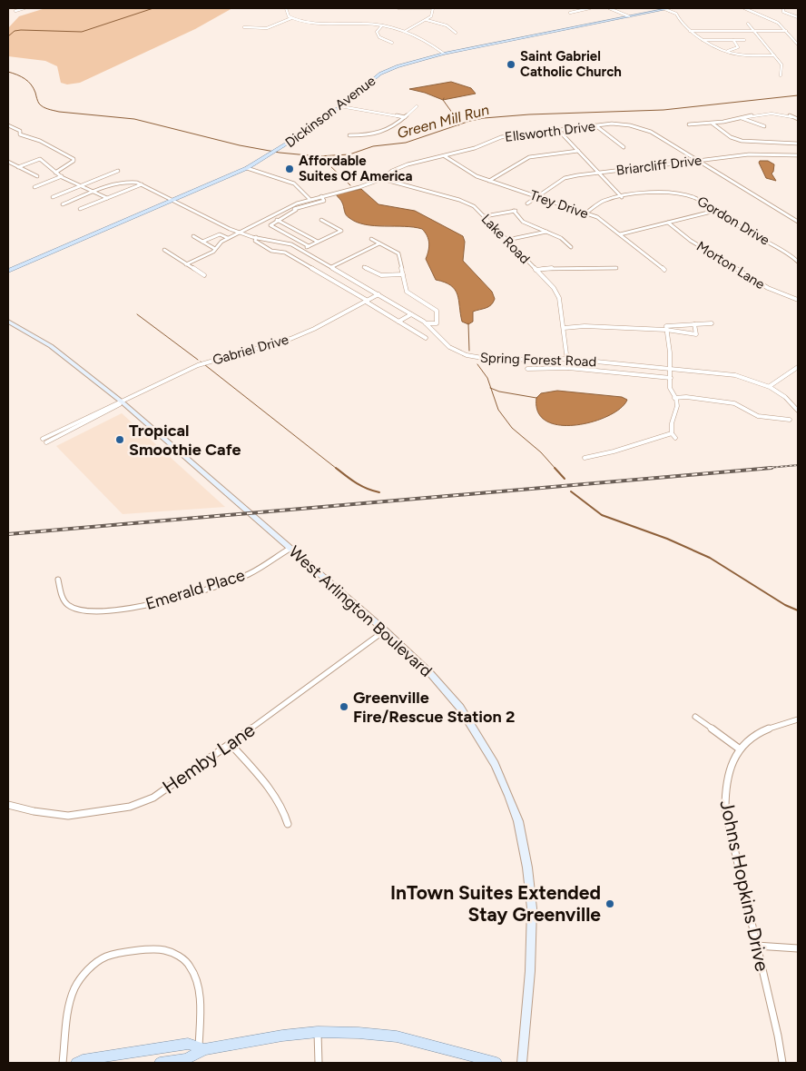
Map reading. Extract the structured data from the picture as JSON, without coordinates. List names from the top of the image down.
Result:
{
  "streets": {
    "main road": ["Dickinson Avenue", "West Arlington Boulevard"],
    "street": [
      "Ellsworth Drive",
      "Briarcliff Drive",
      "Trey Drive",
      "Gordon Drive",
      "Lake Road",
      "Morton Lane",
      "Gabriel Drive",
      "Spring Forest Road",
      "Emerald Place",
      "Hemby Lane",
      "Johns Hopkins Drive"
    ]
  },
  "crossings": [
    ["Dickinson Avenue", "Spring Forest Road"],
    ["Ellsworth Drive", "Briarcliff Drive"],
    ["Ellsworth Drive", "Trey Drive"],
    ["Ellsworth Drive", "Lake Road"],
    ["Ellsworth Drive", "Spring Forest Road"],
    ["Briarcliff Drive", "Trey Drive"],
    ["Trey Drive", "Gordon Drive"],
    ["Lake Road", "Spring Forest Road"],
    ["Gabriel Drive", "Spring Forest Road"],
    ["Gabriel Drive", "West Arlington Boulevard"],
    ["Emerald Place", "West Arlington Boulevard"],
    ["West Arlington Boulevard", "Hemby Lane"]
  ],
  "water": ["Green Mill Run"],
  "places": [
    "Saint Gabriel Catholic Church",
    "Affordable Suites Of America",
    "Tropical Smoothie Cafe",
    "Greenville Fire/Rescue Station 2",
    "InTown Suites Extended Stay Greenville"
  ]
}
